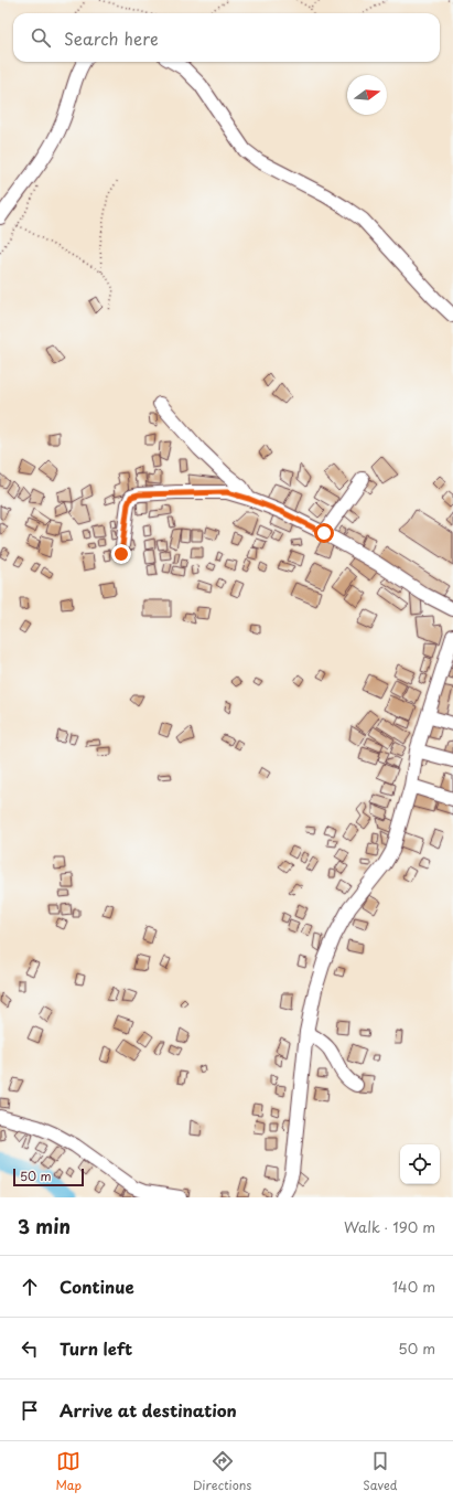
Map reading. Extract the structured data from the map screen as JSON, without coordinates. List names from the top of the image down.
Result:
{
  "scale_bar": "50 m",
  "north": "right",
  "page": {
    "search": "Search here",
    "scale": "50 m",
    "heading": ["3 min", "Walk · 190 m"],
    "list": [
      ["Continue", "140 m"],
      ["Turn left", "50 m"],
      "Arrive at destination"
    ],
    "nav": ["Map", "Directions", "Saved"]
  }
}
